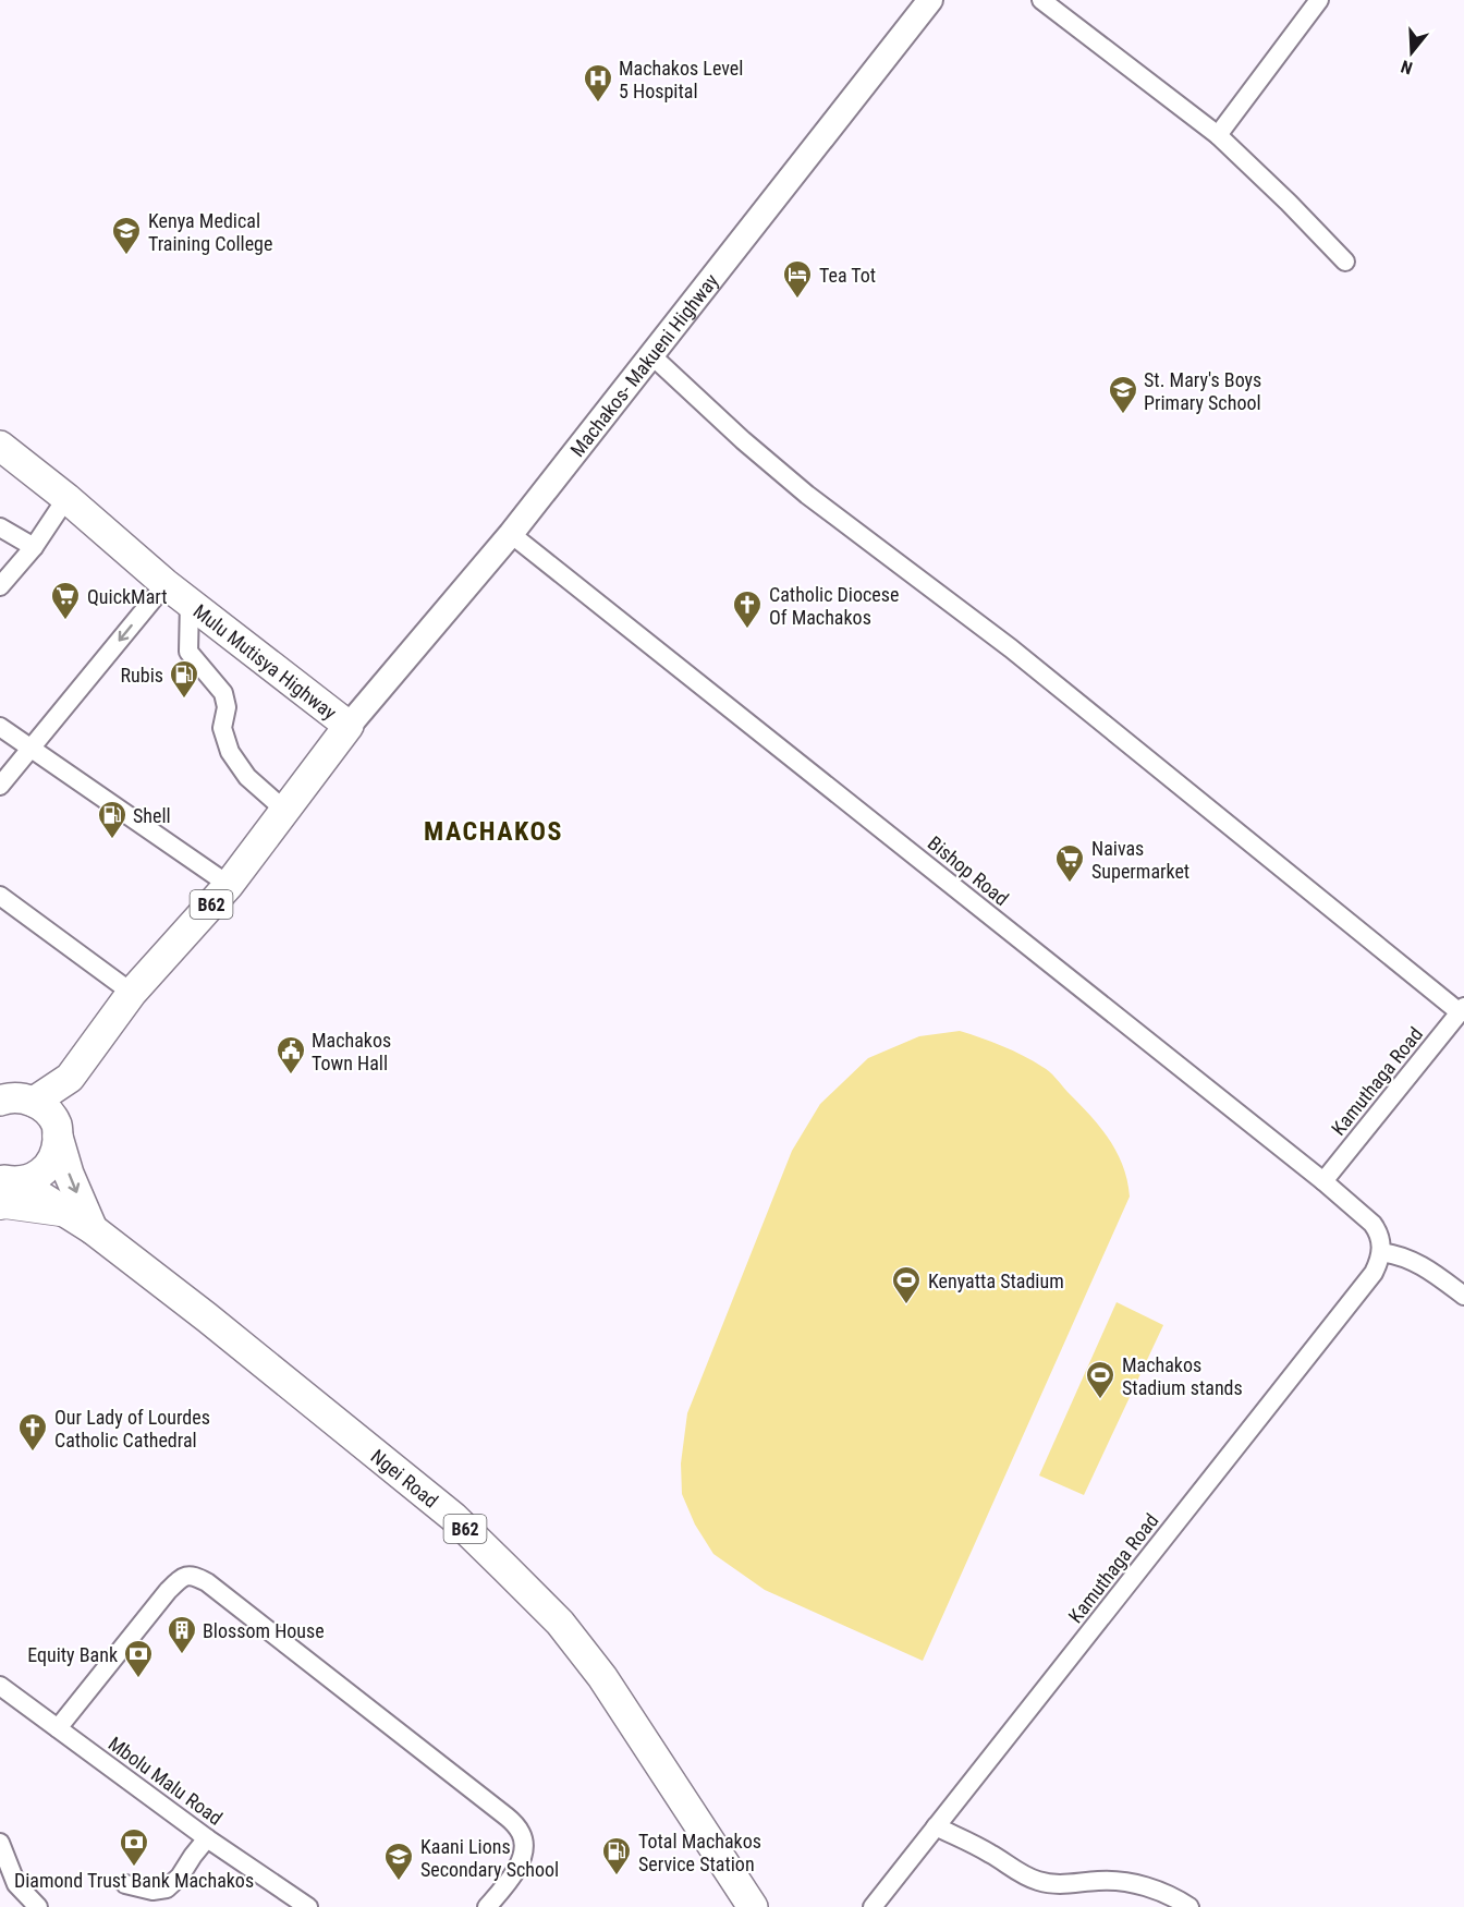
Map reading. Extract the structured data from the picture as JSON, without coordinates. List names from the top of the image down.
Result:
{
  "streets": {
    "highway": ["Mulu Mutisya Highway", "B62", "Ngei Road"],
    "main road": ["Machakos- Makueni Highway"],
    "street": ["Bishop Road", "Kamuthaga Road", "Mbolu Malu Road"]
  },
  "crossings": [
    ["Machakos- Makueni Highway", "Mulu Mutisya Highway"],
    ["Machakos- Makueni Highway", "Bishop Road"],
    ["Machakos- Makueni Highway", "B62"],
    ["Mulu Mutisya Highway", "B62"],
    ["Bishop Road", "Kamuthaga Road"],
    ["B62", "Ngei Road"]
  ],
  "districts": ["MACHAKOS"],
  "places": {
    "hospital": ["Machakos Level 5 Hospital"],
    "school or university": ["Kenya Medical Training College", "St. Mary's Boys Primary School", "Kaani Lions Secondary School"],
    "hotel": ["Tea Tot"],
    "supermarket": ["QuickMart", "Naivas Supermarket"],
    "church": ["Catholic Diocese Of Machakos", "Our Lady of Lourdes Catholic Cathedral"],
    "fuel station": ["Rubis", "Shell", "Total Machakos Service Station"],
    "public building": ["Machakos Town Hall"],
    "sports": ["Kenyatta Stadium", "Machakos Stadium stands"],
    "building": ["Blossom House"],
    "bank": ["Equity Bank", "Diamond Trust Bank Machakos"]
  },
  "north": "bottom"
}
